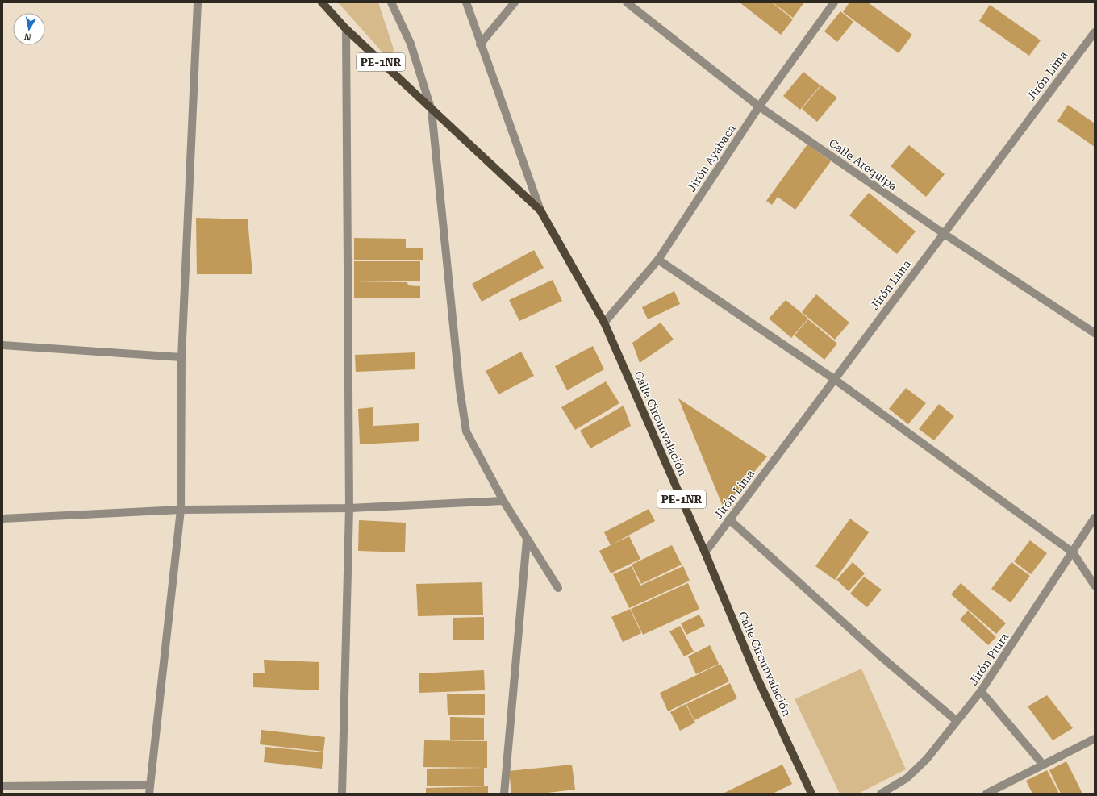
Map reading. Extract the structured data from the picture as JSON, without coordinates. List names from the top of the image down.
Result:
{
  "streets": {
    "main road": ["PE-1NR", "Calle Circunvalación"],
    "street": [
      "Jirón Lima",
      "Jirón Ayabaca",
      "Calle Arequipa",
      "Jirón Piura"
    ]
  },
  "crossings": [
    ["PE-1NR", "Calle Circunvalación"],
    ["Jirón Lima", "Calle Arequipa"],
    ["Jirón Lima", "Calle Circunvalación"],
    ["Jirón Ayabaca", "Calle Arequipa"],
    ["Jirón Ayabaca", "Calle Circunvalación"]
  ],
  "north": "bottom"
}
